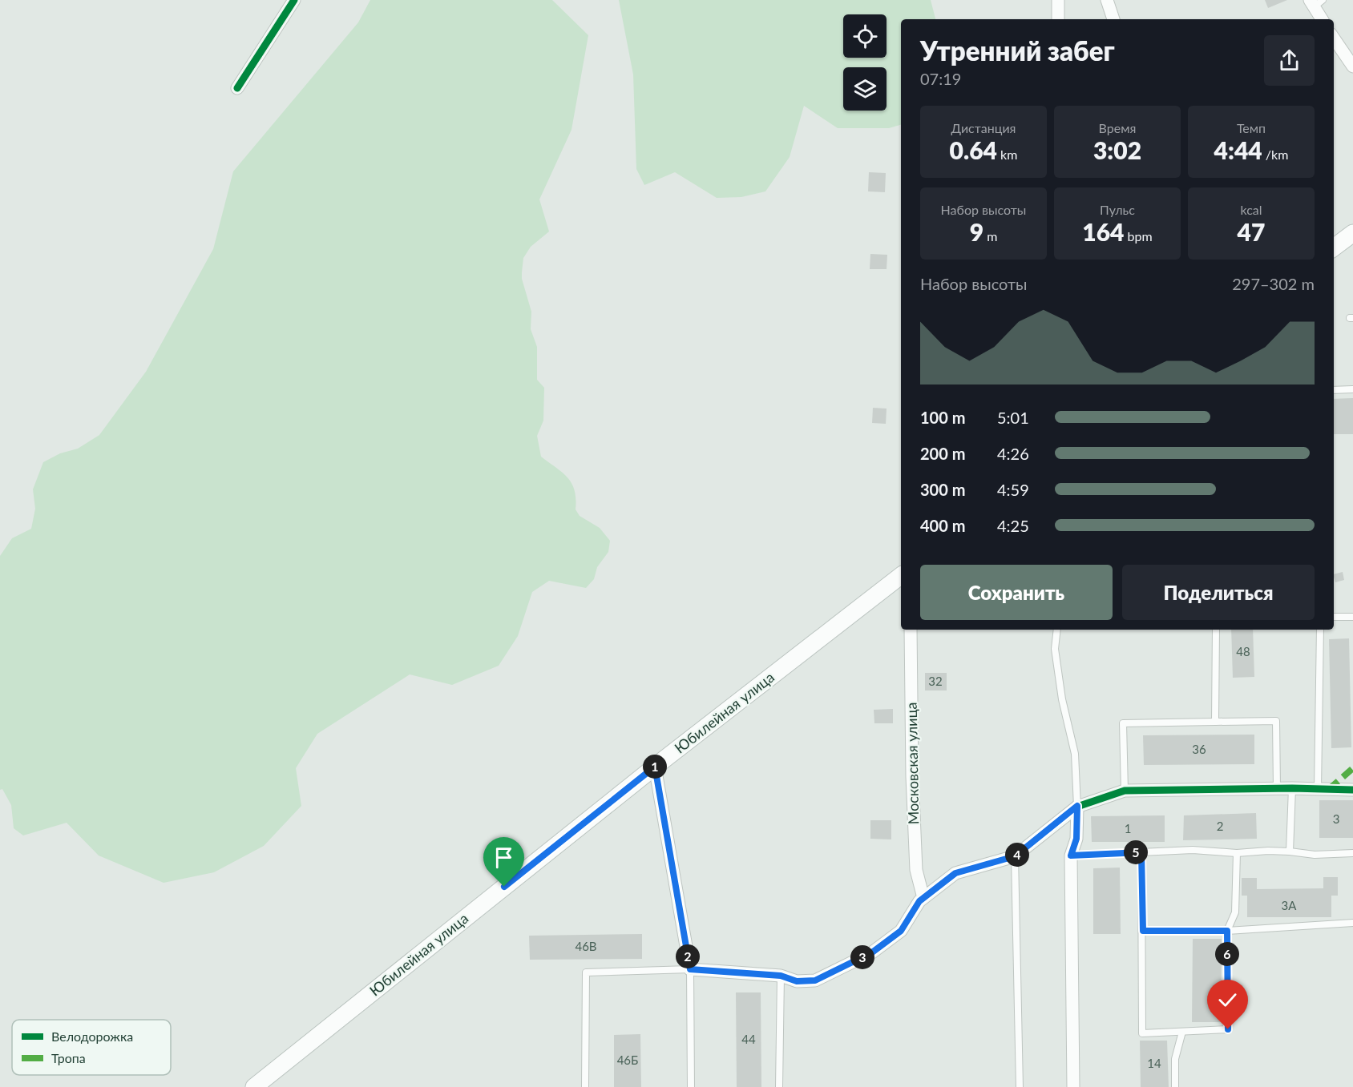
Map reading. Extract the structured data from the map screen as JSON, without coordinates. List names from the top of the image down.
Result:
{
  "streets": {
    "main road": ["Юбилейная улица"],
    "street": ["Московская улица"]
  },
  "house_numbers": [
    "48",
    "32",
    "36",
    "3",
    "2",
    "1",
    "3А",
    "46В",
    "44",
    "46Б",
    "14"
  ],
  "legend": ["Велодорожка", "Тропа"],
  "page": {
    "heading": ["Утренний забег", "07:19"],
    "stats": [
      ["Дистанция", "0.64 km"],
      ["Время", "3:02"],
      ["Темп", "4:44 /km"],
      ["Набор высоты", "9 m"],
      ["Пульс", "164 bpm"],
      ["kcal", "47"]
    ],
    "chart": ["Набор высоты", "297–302 m"],
    "list": [
      {
        "name": "100 m",
        "note": "5:01"
      },
      {
        "name": "200 m",
        "note": "4:26"
      },
      {
        "name": "300 m",
        "note": "4:59"
      },
      {
        "name": "400 m",
        "note": "4:25"
      }
    ],
    "buttons": ["Сохранить", "Поделиться"],
    "pins": [
      "1",
      "5",
      "4",
      "6",
      "2",
      "3"
    ]
  }
}
